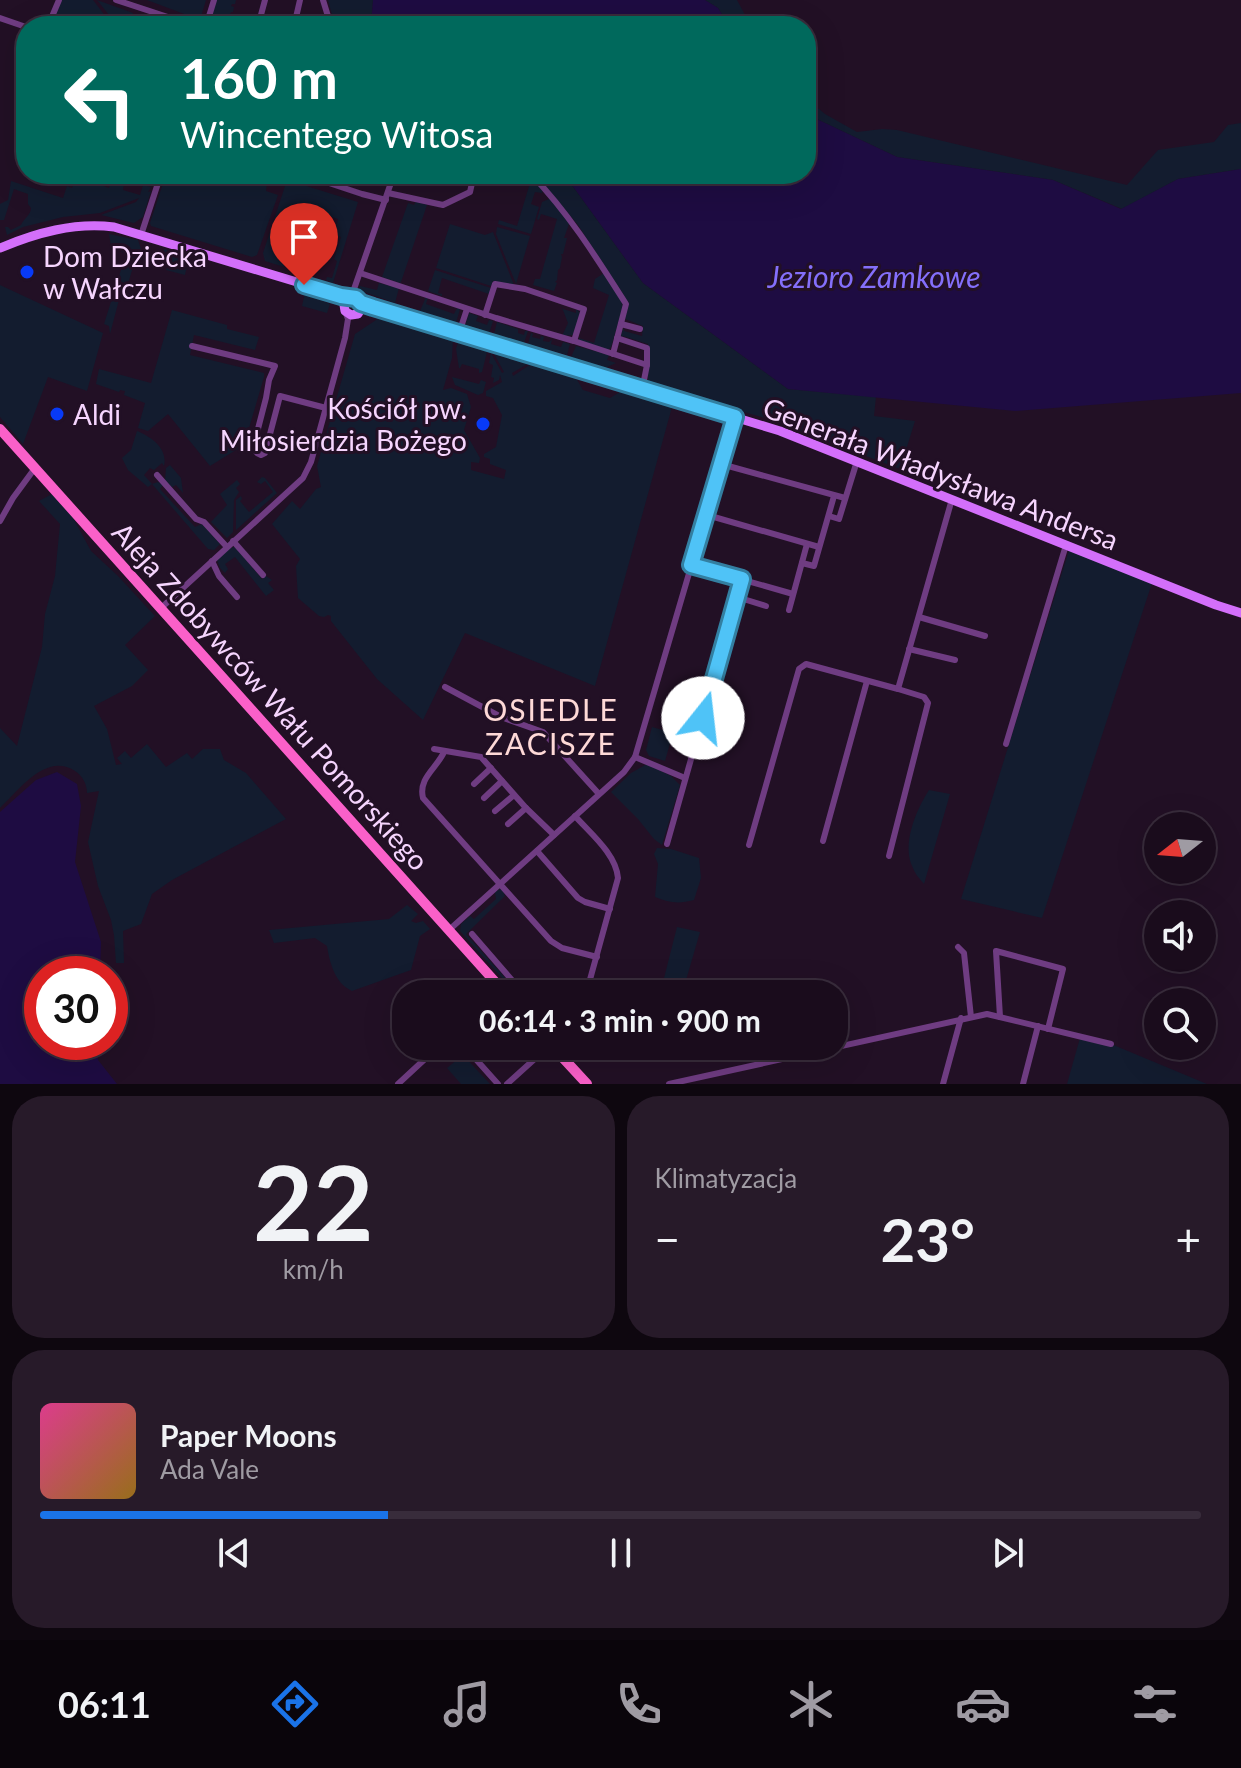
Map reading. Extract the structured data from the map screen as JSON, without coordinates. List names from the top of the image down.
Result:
{
  "streets": {
    "main road": ["Generała Władysława Andersa", "Aleja Zdobywców Wału Pomorskiego"]
  },
  "districts": ["OSIEDLE ZACISZE"],
  "water": ["Jezioro Zamkowe"],
  "places": ["Dom Dziecka w Wałczu", "Aldi", "Kościół pw. Miłosierdzia Bożego"],
  "north": "left",
  "page": {
    "turn": ["160 m", "Wincentego Witosa"],
    "limit": "30",
    "trip": "06:14 · 3 min · 900 m",
    "tile": [
      ["22", "km/h"],
      "Klimatyzacja"
    ],
    "heat": ["−", "23°", "+"],
    "song": ["Paper Moons", "Ada Vale"],
    "tabs": "06:11"
  }
}
